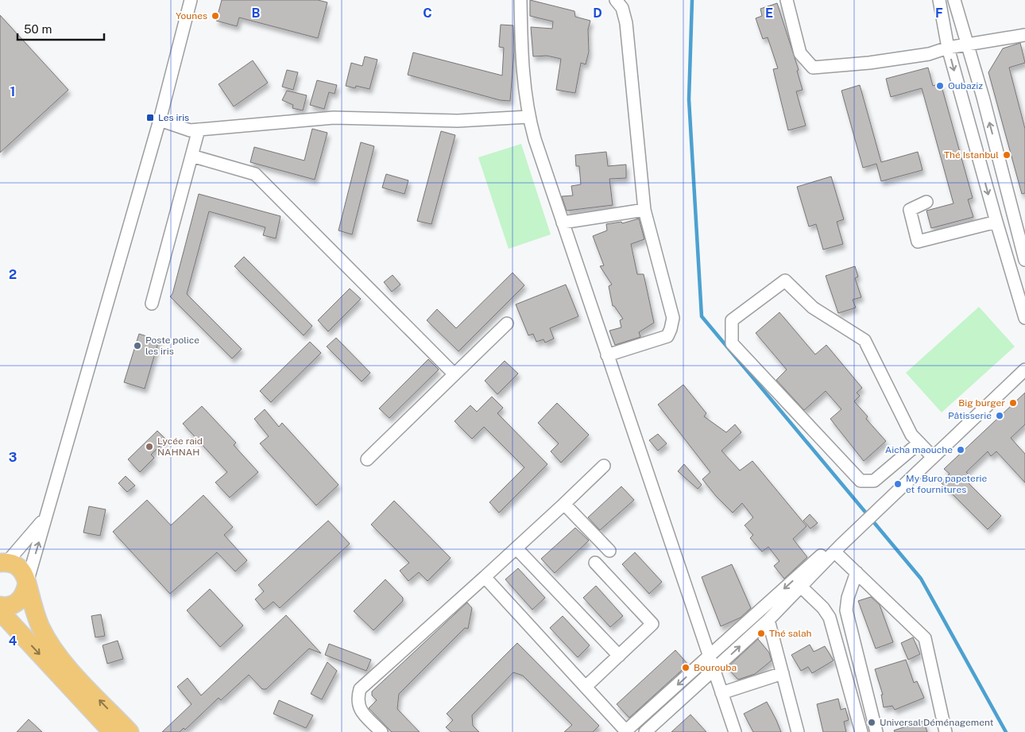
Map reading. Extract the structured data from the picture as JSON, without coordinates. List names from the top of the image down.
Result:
{
  "places": {
    "other": [
      "Younes",
      "Oubaziz",
      "Thé Istanbul",
      "Poste police les iris",
      "Big burger",
      "Pâtisserie",
      "Lycée raid NAHNAH",
      "Aicha maouche",
      "My Buro papeterie et fournitures",
      "Thé salah",
      "Bourouba",
      "Universal Déménagement"
    ],
    "transit": ["Les iris"]
  },
  "scale_bar": "50 m",
  "grid": {
    "columns": [
      "B",
      "C",
      "D",
      "E",
      "F"
    ],
    "rows": [
      "1",
      "2",
      "3",
      "4"
    ]
  }
}
